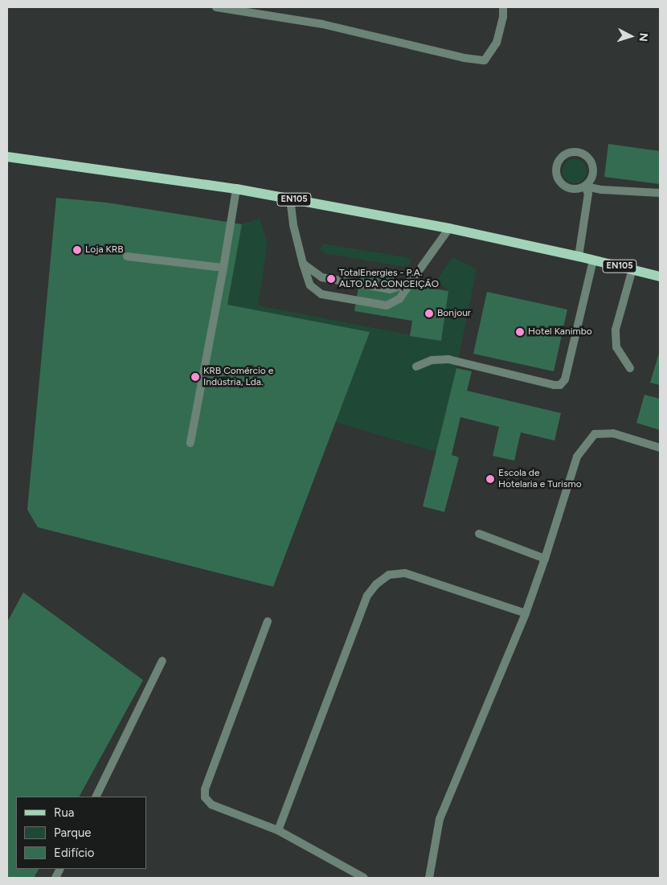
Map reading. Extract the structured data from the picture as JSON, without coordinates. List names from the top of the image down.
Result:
{
  "streets": {
    "main road": ["EN105"]
  },
  "places": [
    "Loja KRB",
    "TotalEnergies - P.A. ALTO DA CONCEIÇÃO",
    "Bonjour",
    "Hotel Kanimbo",
    "KRB Comércio e Indústria, Lda.",
    "Escola de Hotelaria e Turismo"
  ],
  "legend": ["Rua", "Parque", "Edifício"],
  "north": "right"
}
